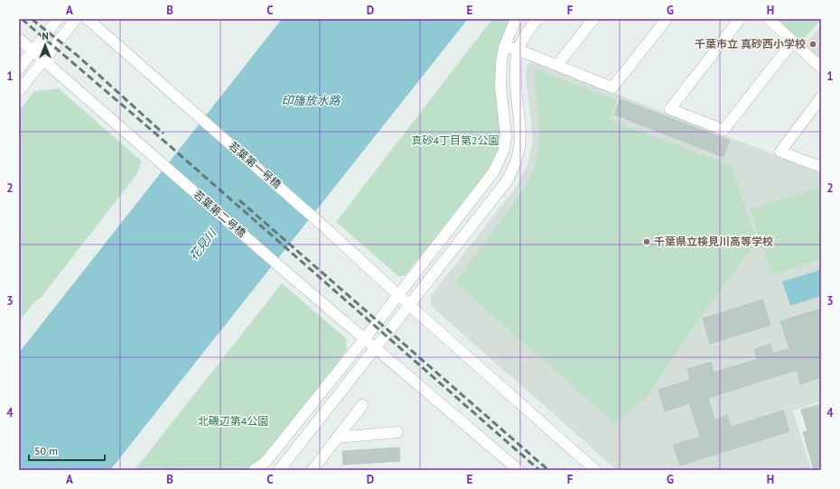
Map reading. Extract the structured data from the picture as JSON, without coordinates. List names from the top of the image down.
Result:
{
  "streets": {
    "street": ["若葉第一号橋", "若葉第二号橋"]
  },
  "water": ["印旛放水路", "花見川"],
  "parks": ["真砂4丁目第2公園", "北磯辺第4公園"],
  "places": ["千葉市立 真砂西小学校", "千葉県立検見川高等学校"],
  "scale_bar": "50 m",
  "north": "top",
  "grid": {
    "columns": [
      "A",
      "B",
      "C",
      "D",
      "E",
      "F",
      "G",
      "H"
    ],
    "rows": [
      "1",
      "2",
      "3",
      "4"
    ]
  }
}
